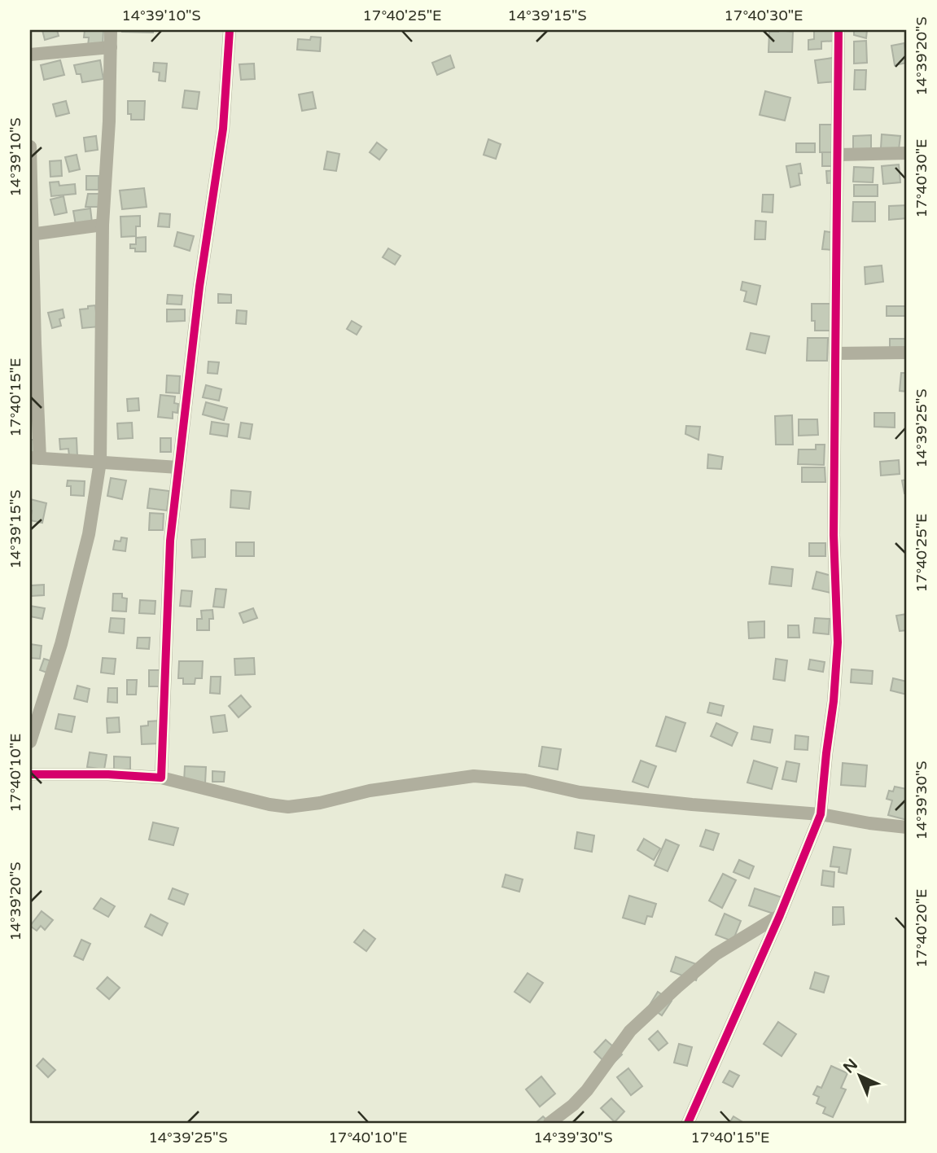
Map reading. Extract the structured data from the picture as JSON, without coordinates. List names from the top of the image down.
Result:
{
  "north": "top left",
  "coordinates": [
    "14°39'10\"S",
    "17°40'25\"E",
    "14°39'15\"S",
    "17°40'30\"E",
    "14°39'20\"S",
    "17°40'15\"E",
    "14°39'25\"S",
    "17°40'10\"E",
    "14°39'30\"S",
    "17°40'20\"E"
  ]
}
